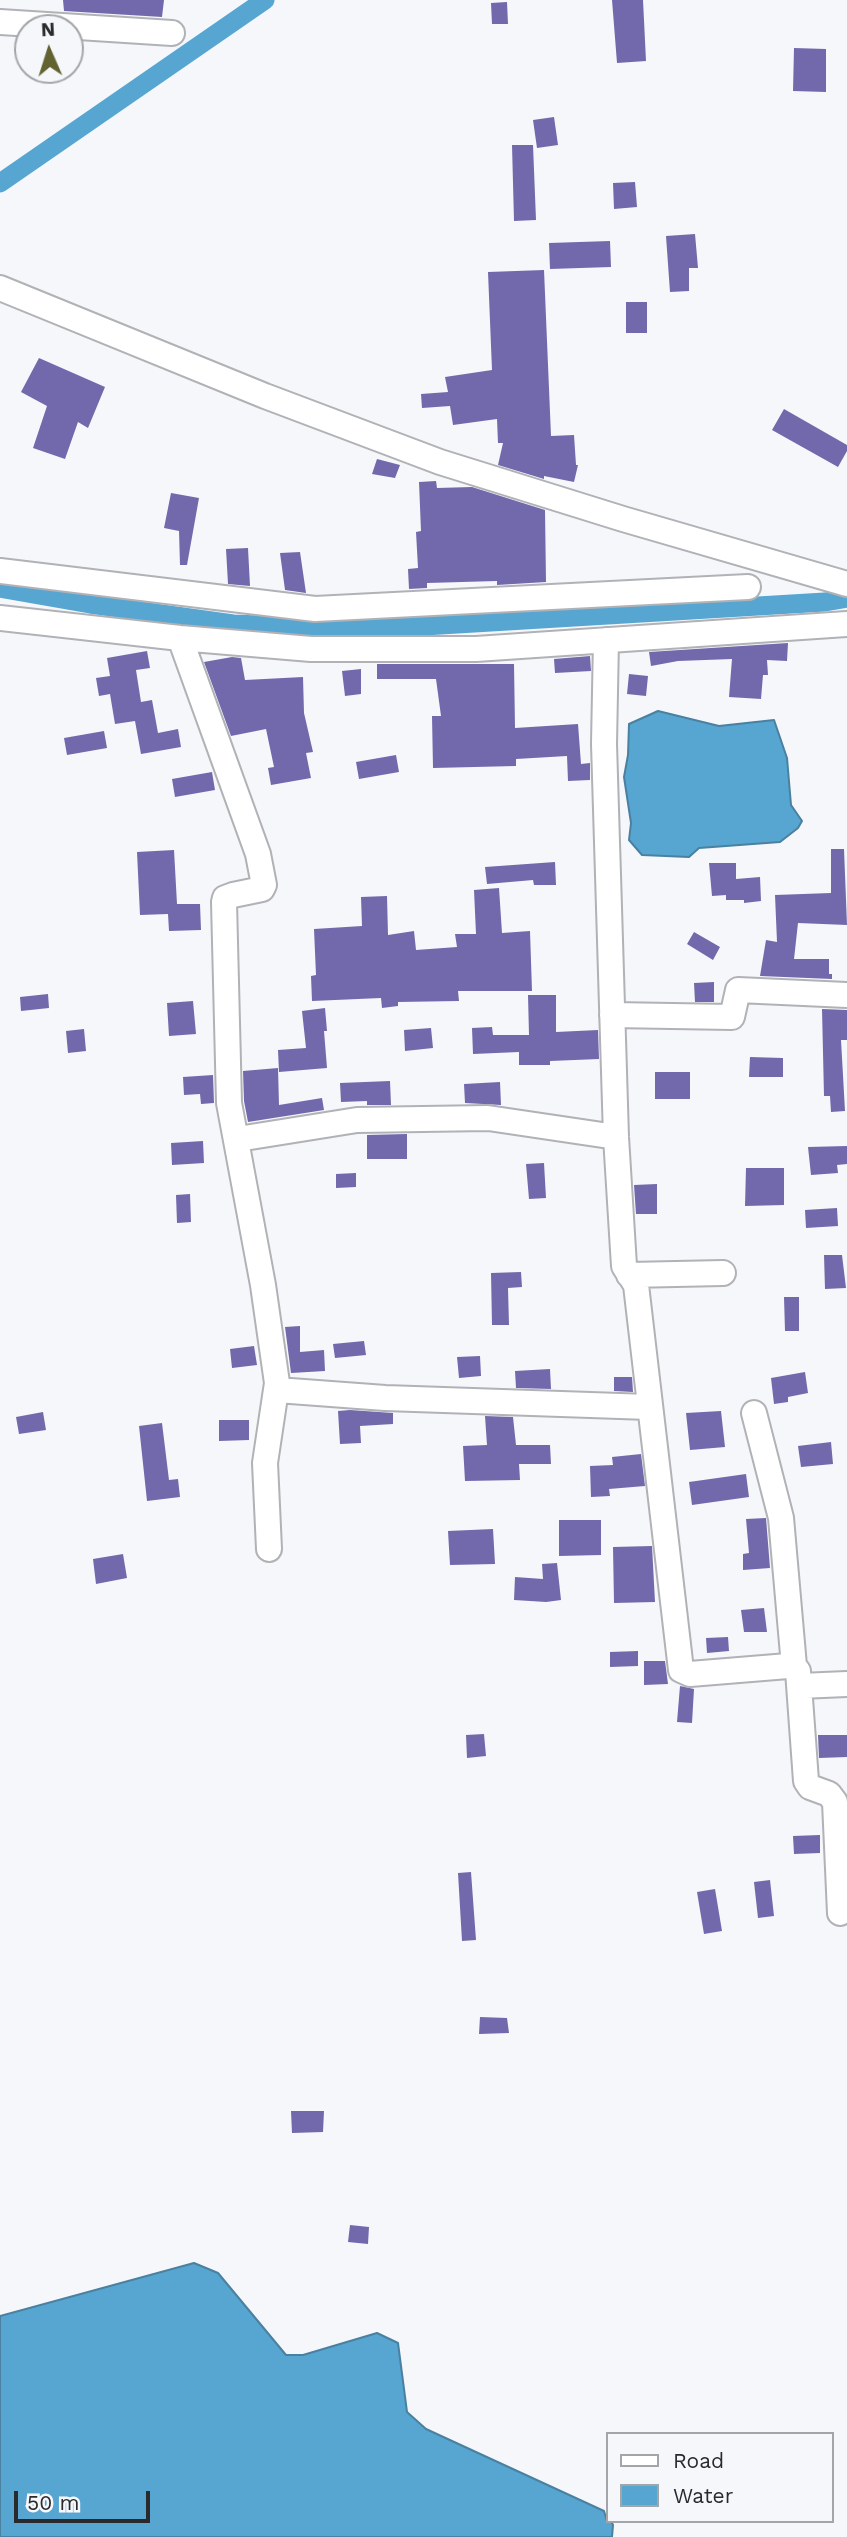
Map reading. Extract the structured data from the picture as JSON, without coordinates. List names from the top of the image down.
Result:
{
  "legend": ["Road", "Water"],
  "scale_bar": "50 m",
  "north": "top"
}
